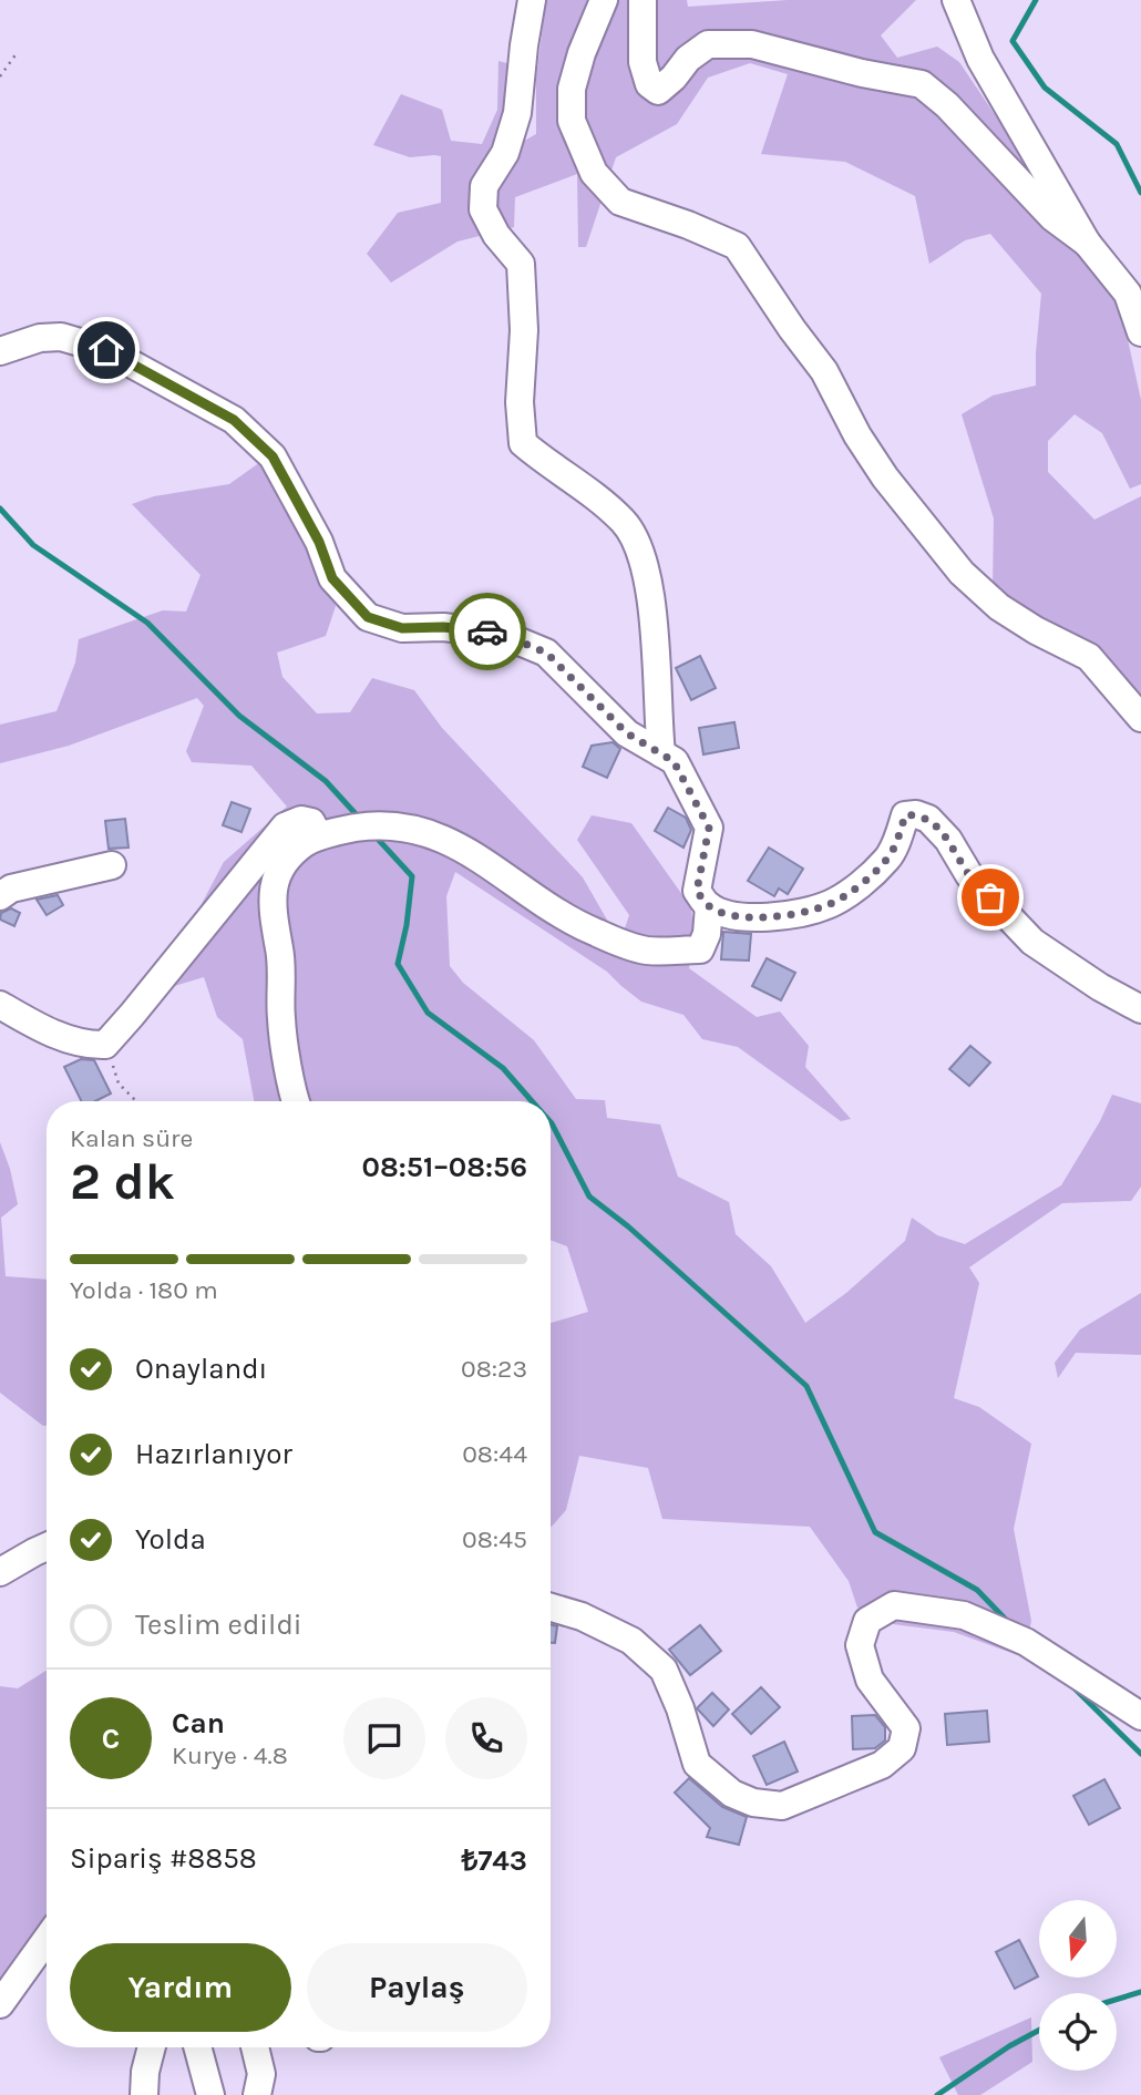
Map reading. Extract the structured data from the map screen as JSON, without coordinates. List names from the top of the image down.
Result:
{
  "north": "bottom",
  "page": {
    "heading": ["2 dk", "Kalan süre", "08:51–08:56"],
    "panel": [
      "Can",
      "Kurye · 4.8",
      "Sipariş #8858",
      "₺743"
    ],
    "bar": "Yolda · 180 m",
    "list": [
      ["Onaylandı", "08:23"],
      ["Hazırlanıyor", "08:44"],
      ["Yolda", "08:45"],
      "Teslim edildi"
    ],
    "round": "C",
    "buttons": ["Yardım", "Paylaş"]
  }
}
